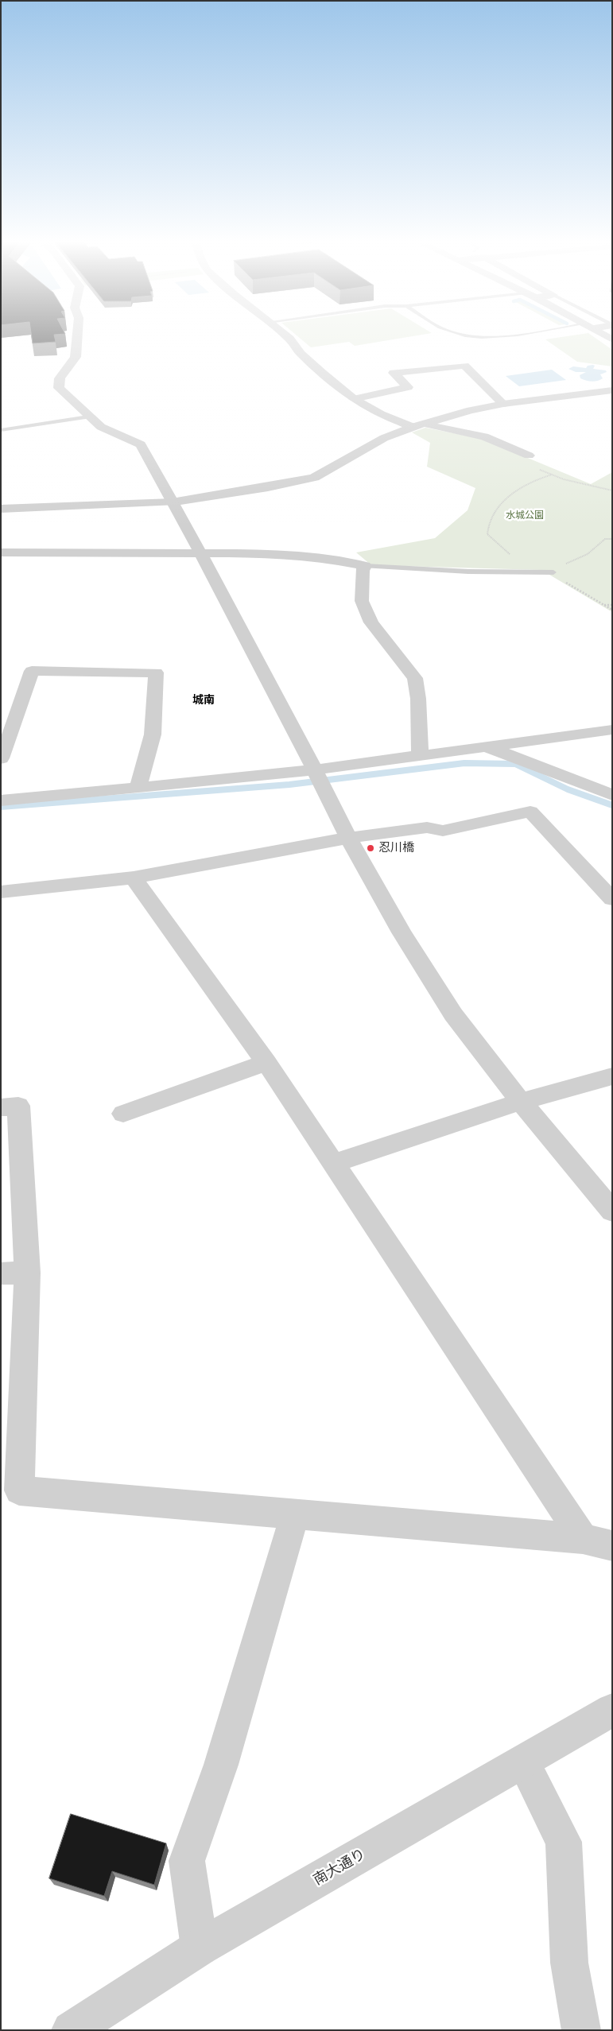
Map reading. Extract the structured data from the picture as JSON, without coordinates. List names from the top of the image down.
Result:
{
  "streets": {
    "street": ["南大通り"]
  },
  "districts": ["城南"],
  "parks": ["水城公園"],
  "places": ["忍川橋"]
}
